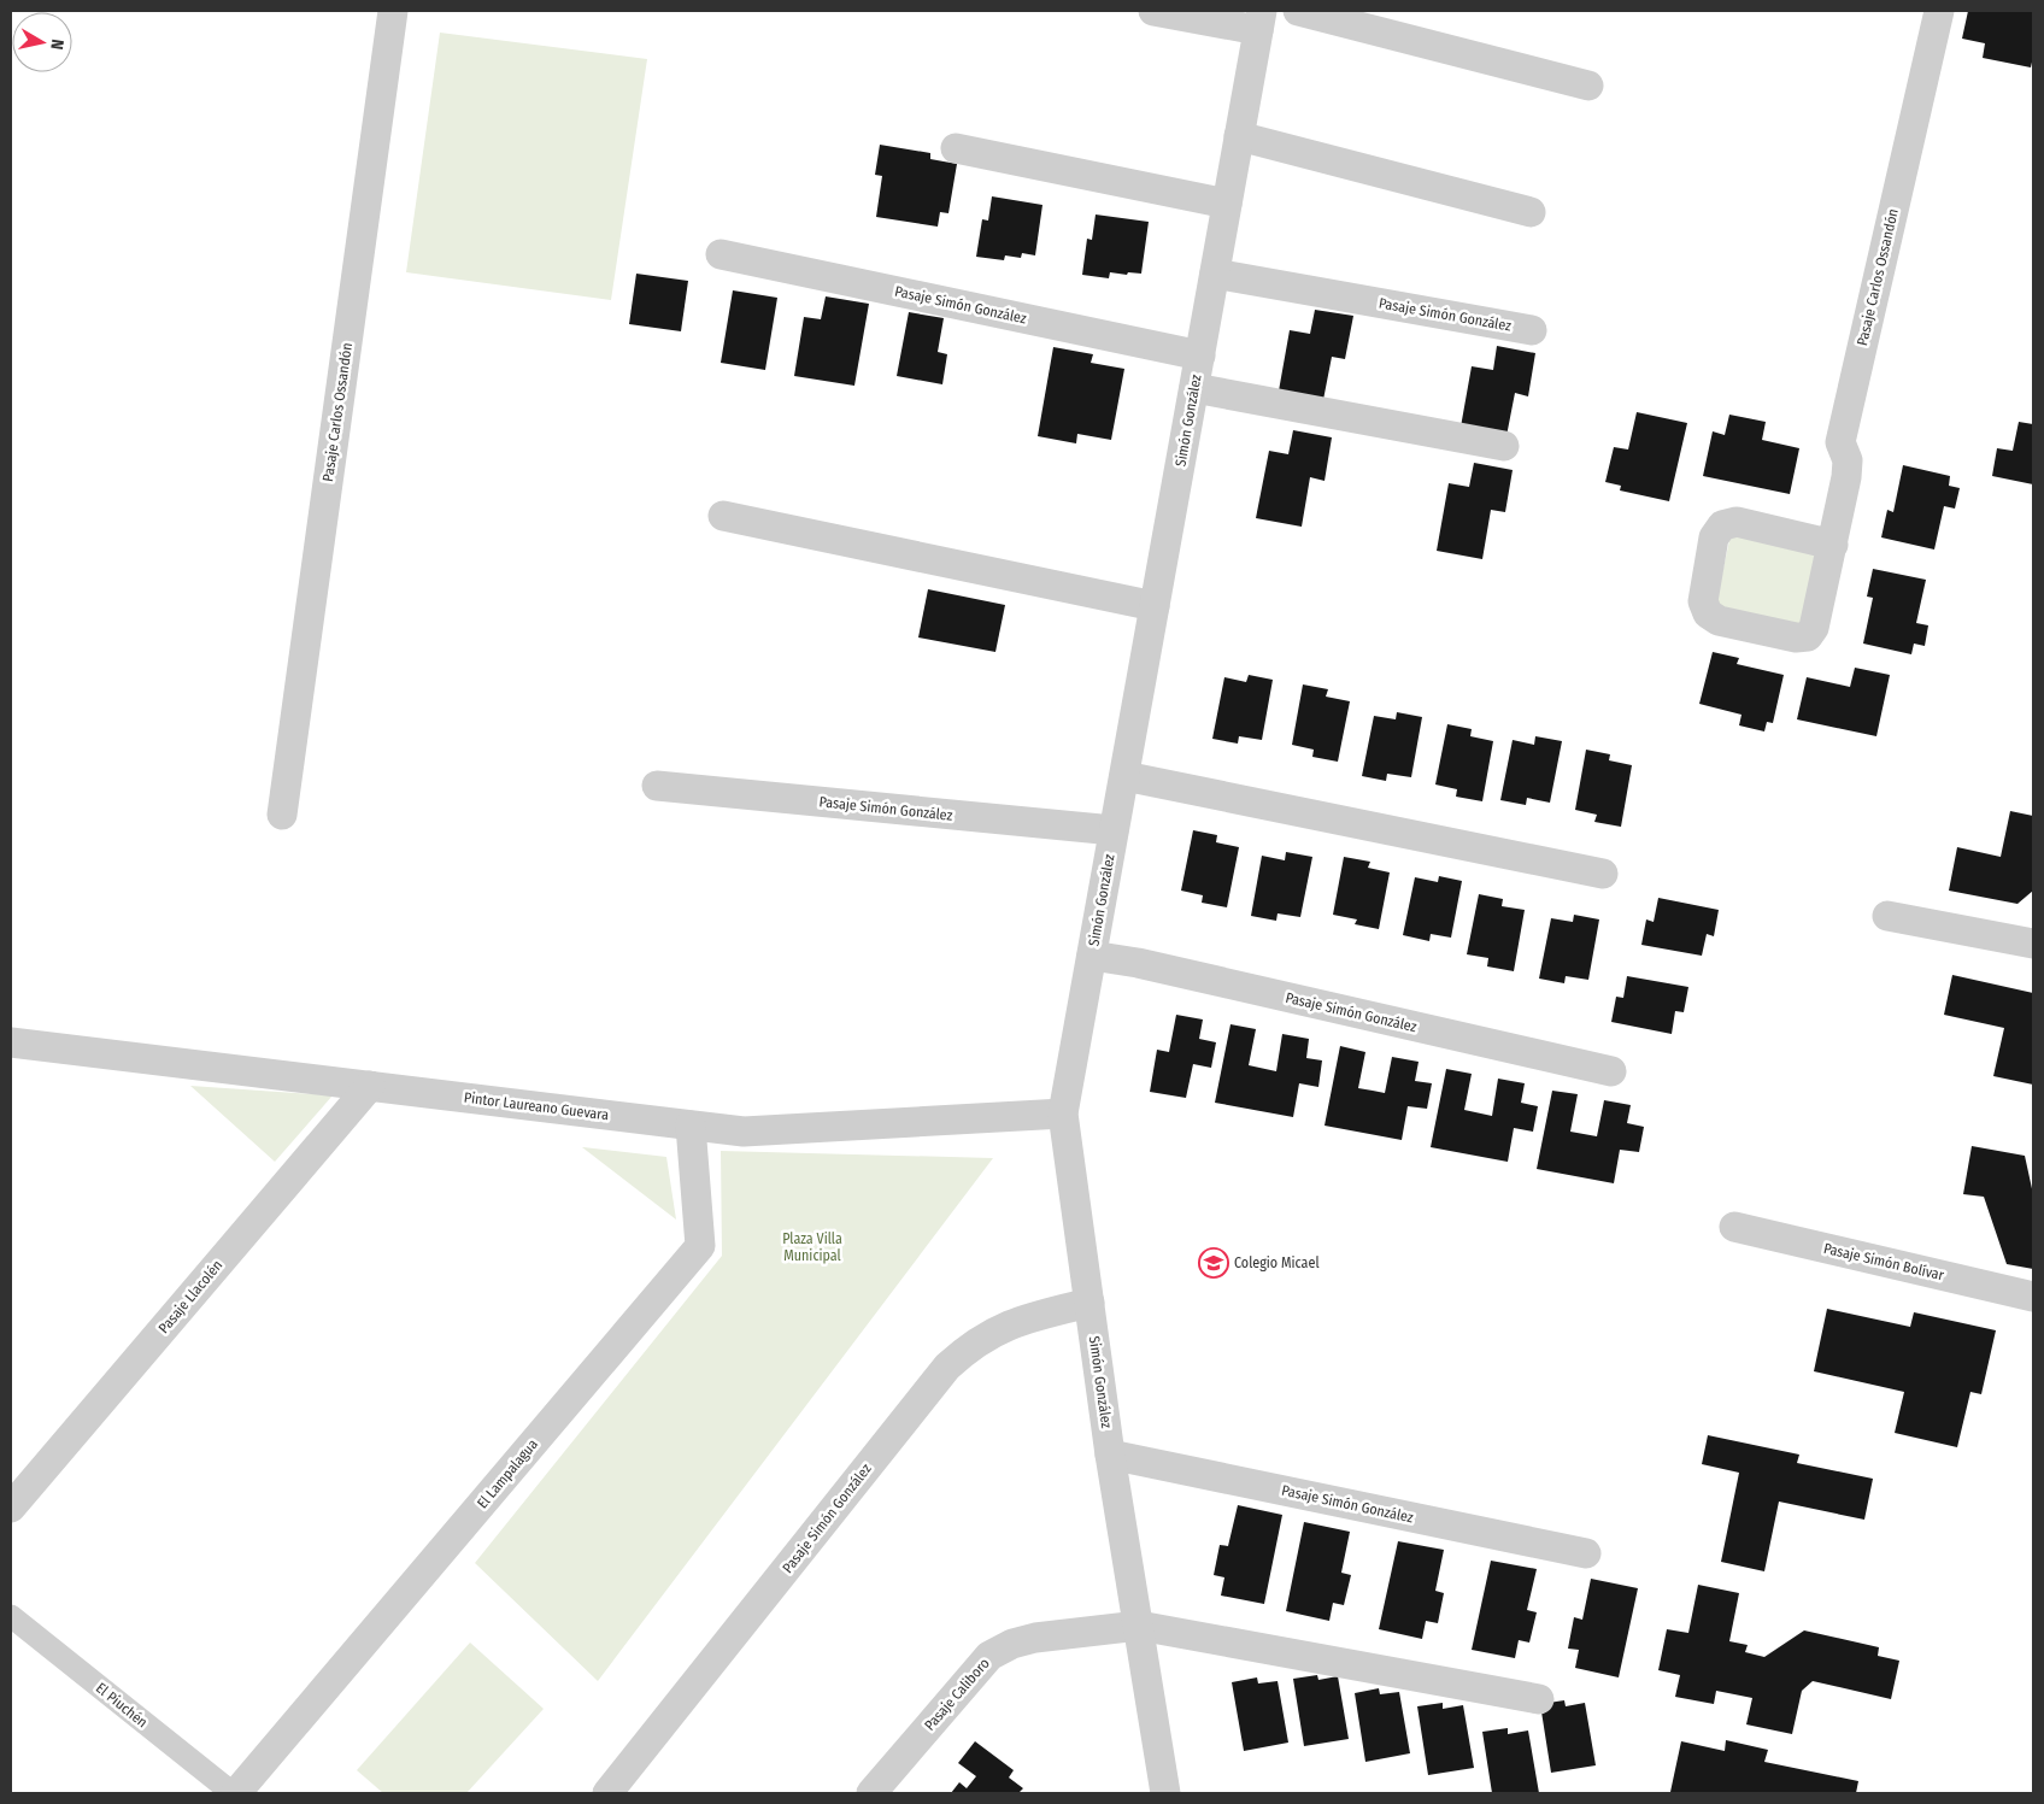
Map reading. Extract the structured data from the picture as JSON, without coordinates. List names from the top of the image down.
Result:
{
  "streets": {
    "street": [
      "Pasaje Carlos Ossandón",
      "Pasaje Simón González",
      "Simón González",
      "Pintor Laureano Guevara",
      "Pasaje Simón Bolívar",
      "Pasaje Llacolén",
      "El Lampalagua",
      "Pasaje Caliboro",
      "El Piuchén"
    ]
  },
  "crossings": [
    ["Pasaje Simón González", "Simón González"],
    ["Simón González", "Pintor Laureano Guevara"],
    ["Simón González", "Pasaje Caliboro"],
    ["Pintor Laureano Guevara", "Pasaje Llacolén"],
    ["Pintor Laureano Guevara", "El Lampalagua"],
    ["El Lampalagua", "El Piuchén"]
  ],
  "parks": ["Plaza Villa Municipal"],
  "places": {
    "school or university": ["Colegio Micael"]
  },
  "north": "right"
}
